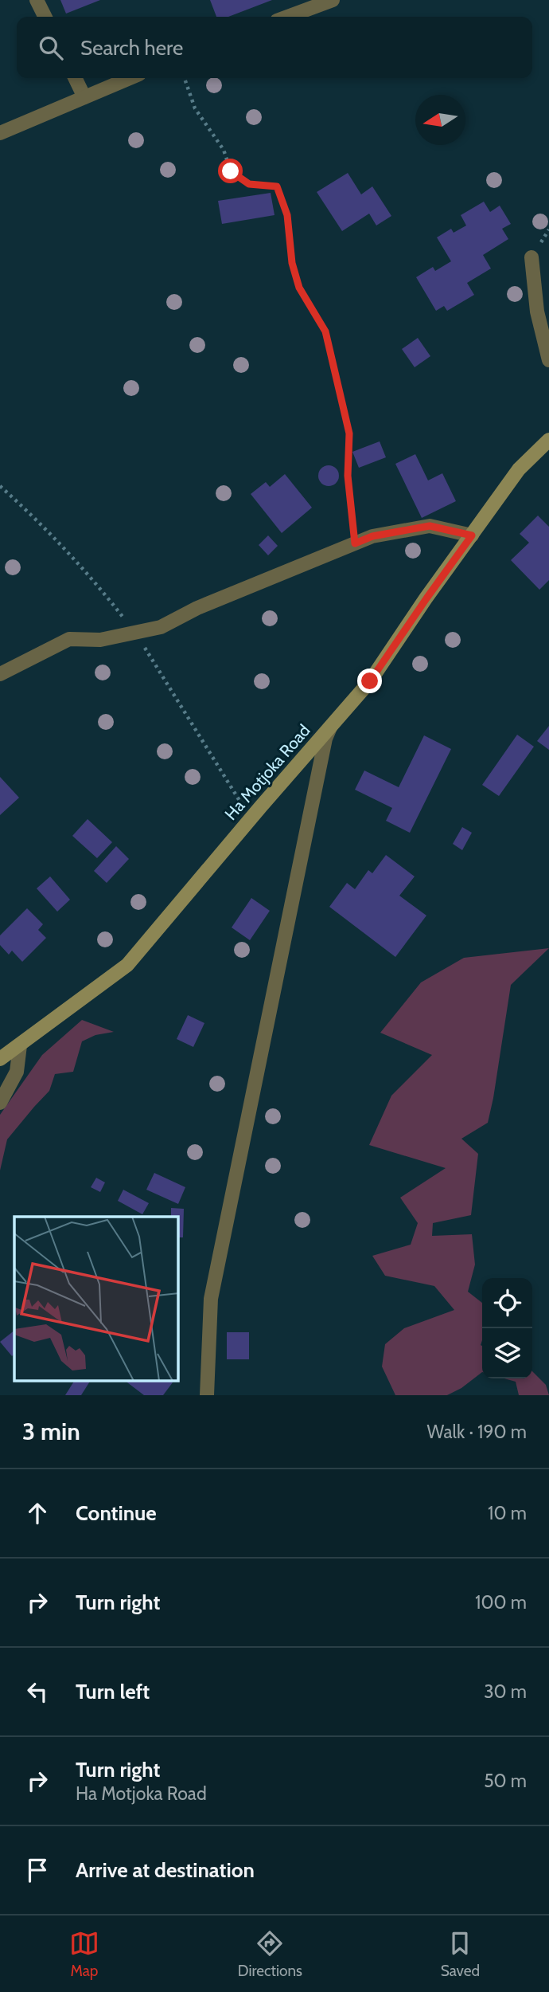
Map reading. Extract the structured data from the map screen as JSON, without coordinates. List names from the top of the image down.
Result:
{
  "streets": {
    "street": ["Ha Motjoka Road"]
  },
  "north": "left",
  "page": {
    "search": "Search here",
    "heading": ["3 min", "Walk · 190 m"],
    "list": [
      ["Continue", "10 m"],
      ["Turn right", "100 m"],
      ["Turn left", "30 m"],
      ["Turn right", "Ha Motjoka Road", "50 m"],
      "Arrive at destination"
    ],
    "nav": ["Map", "Directions", "Saved"]
  }
}
